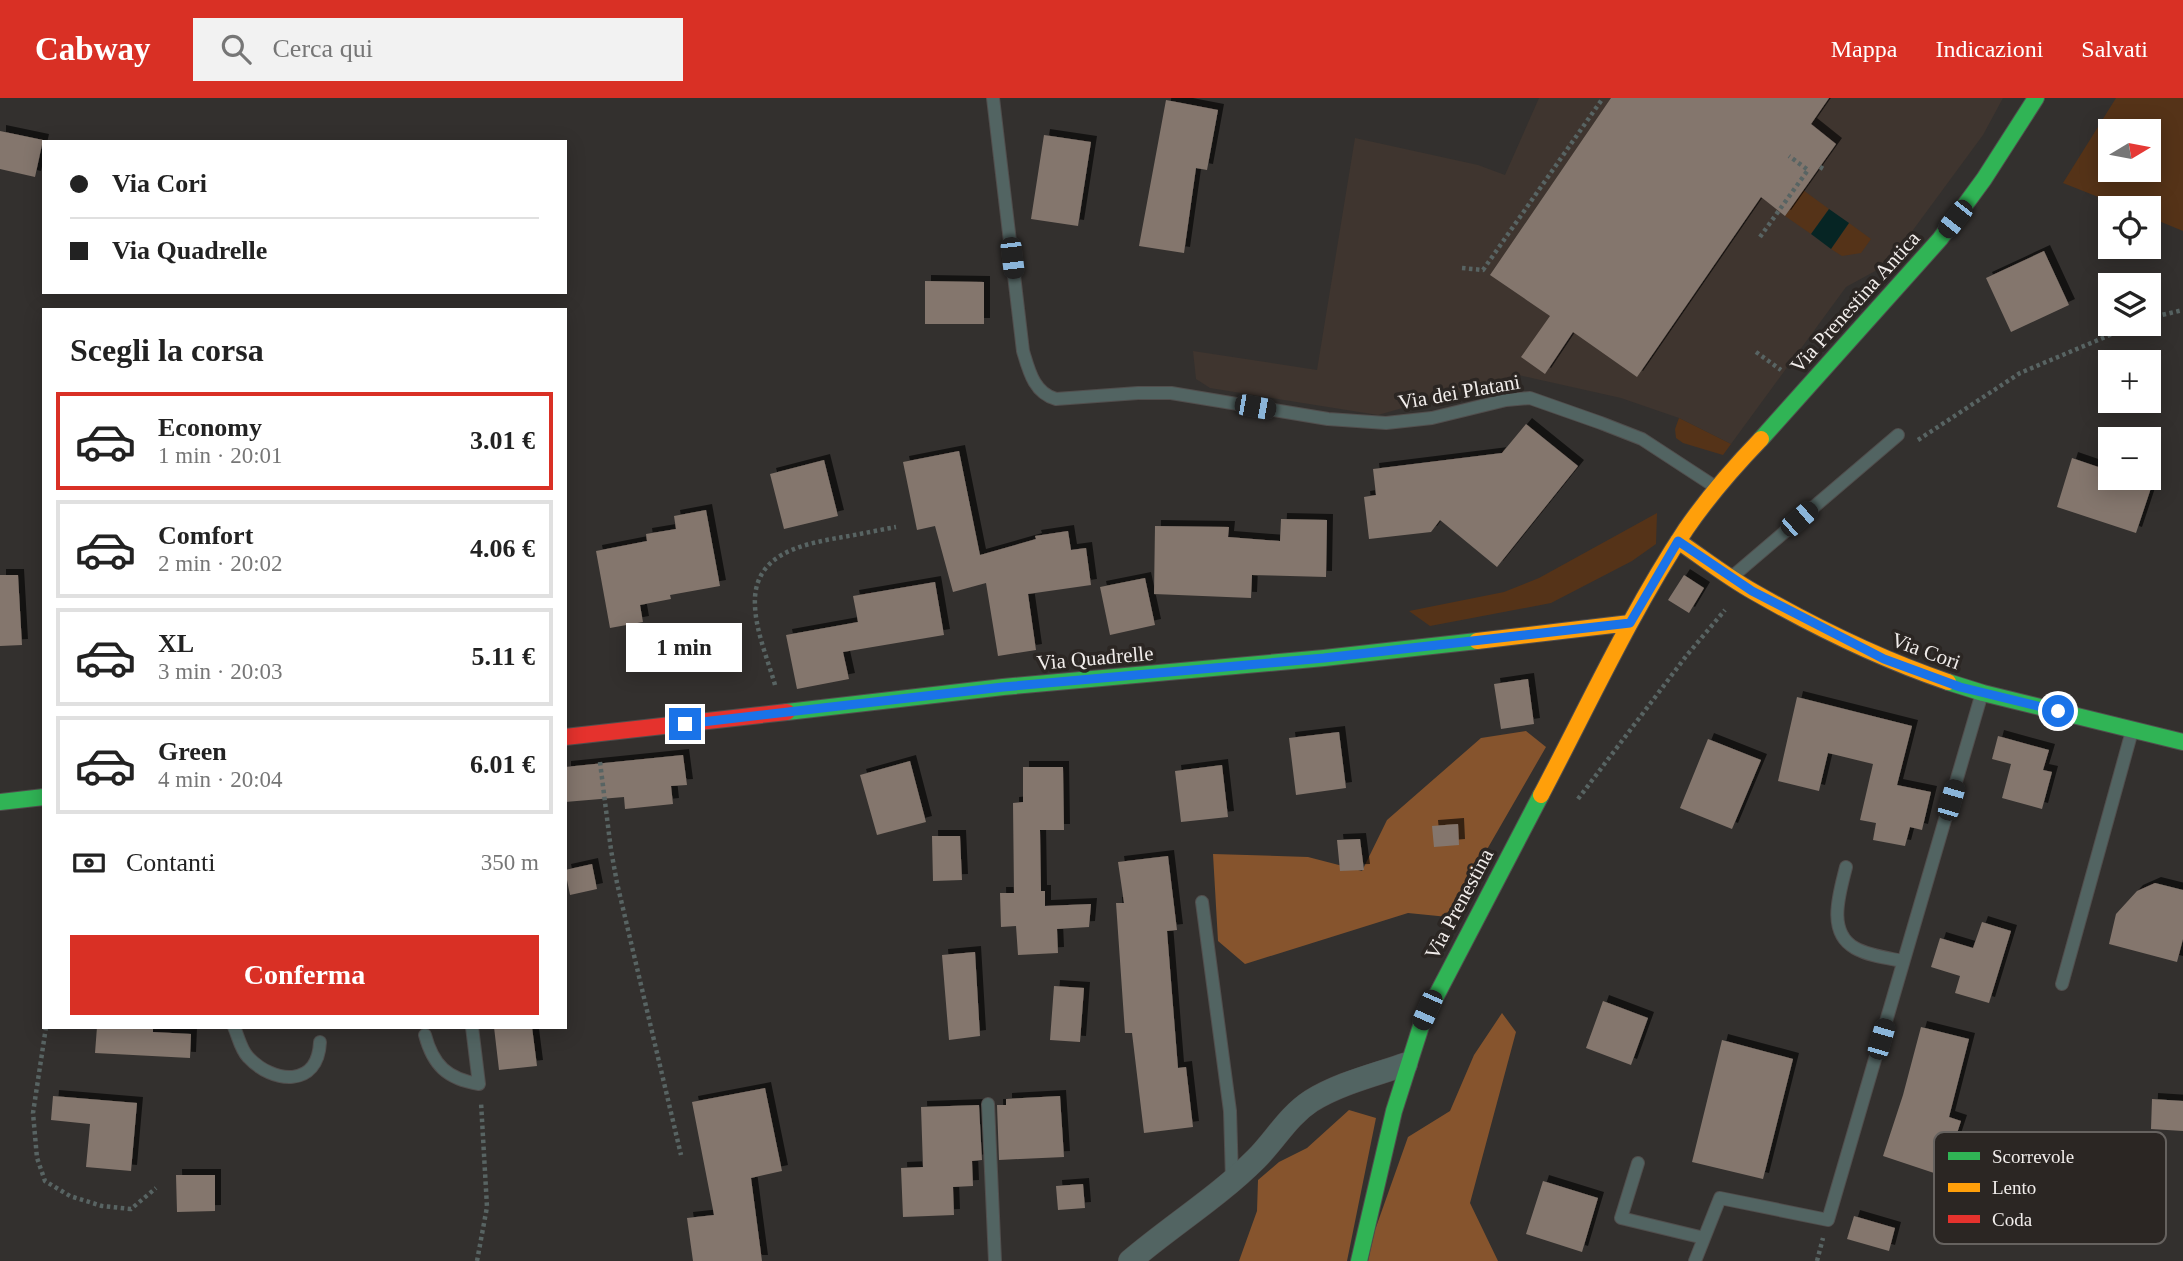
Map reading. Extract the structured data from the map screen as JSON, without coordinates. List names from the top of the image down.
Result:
{
  "streets": {
    "street": [
      "Via Prenestina Antica",
      "Via Cori",
      "Via Quadrelle",
      "Via Prenestina"
    ],
    "lane": ["Via dei Platani"]
  },
  "crossings": [
    ["Via Prenestina Antica", "Via dei Platani"],
    ["Via Prenestina Antica", "Via Cori"],
    ["Via Prenestina Antica", "Via Prenestina"],
    ["Via Cori", "Via Prenestina"],
    ["Via Quadrelle", "Via Prenestina"]
  ],
  "legend": ["Scorrevole", "Lento", "Coda"],
  "north": "right",
  "page": {
    "header": "Cabway",
    "search": "Cerca qui",
    "nav": ["Mappa", "Indicazioni", "Salvati"],
    "map_buttons": ["+", "−"],
    "banner": ["Via Cori", "Via Quadrelle"],
    "heading": "Scegli la corsa",
    "list": [
      {
        "name": "Economy",
        "note": "1 min · 20:01",
        "value": "3.01 €"
      },
      {
        "name": "Comfort",
        "note": "2 min · 20:02",
        "value": "4.06 €"
      },
      {
        "name": "XL",
        "note": "3 min · 20:03",
        "value": "5.11 €"
      },
      {
        "name": "Green",
        "note": "4 min · 20:04",
        "value": "6.01 €"
      }
    ],
    "bubble": "1 min",
    "pay": ["Contanti", "350 m"],
    "buttons": "Conferma"
  }
}
